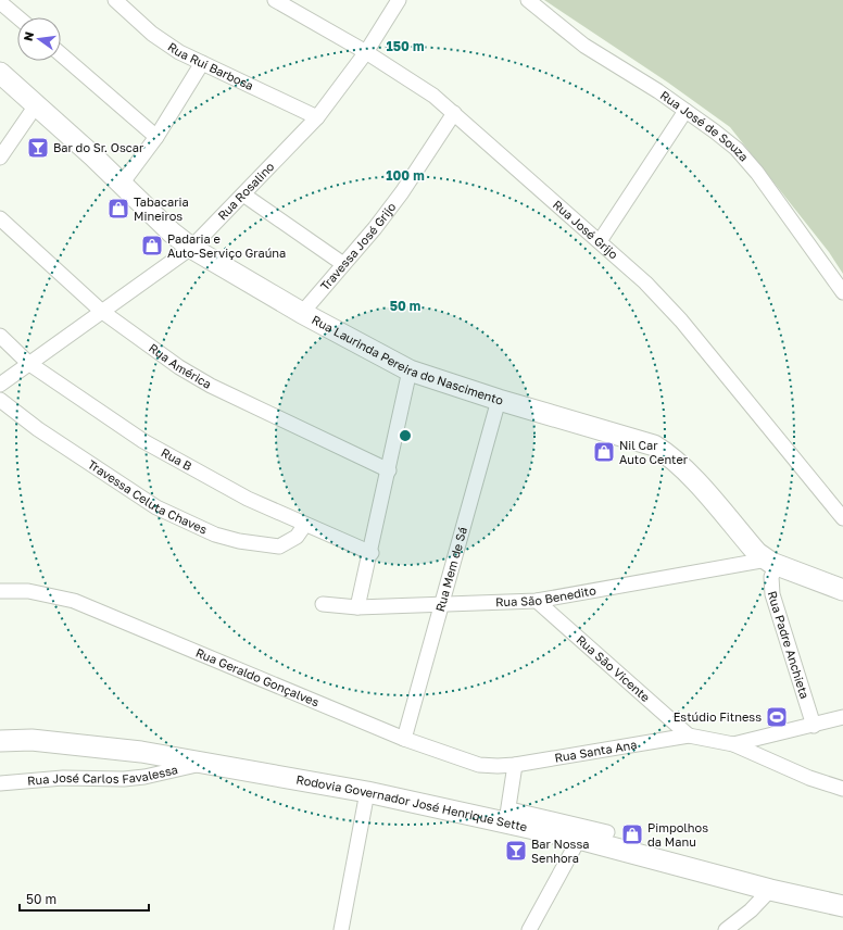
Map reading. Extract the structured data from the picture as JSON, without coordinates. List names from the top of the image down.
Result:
{
  "streets": {
    "street": [
      "Rua Rui Barbosa",
      "Rua José de Souza",
      "Rua Rosalino",
      "Rua José Grijo",
      "Travessa José Grijo",
      "Rua Laurinda Pereira do Nascimento",
      "Rua América",
      "Rua B",
      "Travessa Celuta Chaves",
      "Rua Mem de Sá",
      "Rua São Benedito",
      "Rua Padre Anchieta",
      "Rua São Vicente",
      "Rua Geraldo Gonçalves",
      "Rua Santa Ana",
      "Rua José Carlos Favalessa",
      "Rodovia Governador José Henrique Sette"
    ]
  },
  "crossings": [
    ["Rua Rui Barbosa", "Rua Rosalino"],
    ["Rua Rosalino", "Rua José Grijo"],
    ["Rua Rosalino", "Rua Laurinda Pereira do Nascimento"],
    ["Rua Rosalino", "Rua América"],
    ["Rua Rosalino", "Rua B"],
    ["Rua José Grijo", "Travessa José Grijo"],
    ["Travessa José Grijo", "Rua Laurinda Pereira do Nascimento"],
    ["Rua Laurinda Pereira do Nascimento", "Rua Mem de Sá"],
    ["Rua Laurinda Pereira do Nascimento", "Rua São Benedito"],
    ["Rua Laurinda Pereira do Nascimento", "Rua Padre Anchieta"],
    ["Rua B", "Travessa Celuta Chaves"],
    ["Rua Mem de Sá", "Rua São Benedito"],
    ["Rua Mem de Sá", "Rua Geraldo Gonçalves"],
    ["Rua São Benedito", "Rua Padre Anchieta"],
    ["Rua São Benedito", "Rua São Vicente"],
    ["Rua Padre Anchieta", "Rua Santa Ana"],
    ["Rua São Vicente", "Rua Santa Ana"],
    ["Rua Geraldo Gonçalves", "Rua Santa Ana"],
    ["Rua José Carlos Favalessa", "Rodovia Governador José Henrique Sette"]
  ],
  "places": {
    "bar": ["Bar do Sr. Oscar", "Bar Nossa Senhora"],
    "shop": [
      "Tabacaria Mineiros",
      "Padaria e Auto-Serviço Graúna",
      "Nil Car Auto Center",
      "Pimpolhos da Manu"
    ],
    "sports": ["Estúdio Fitness"]
  },
  "scale_bar": "50 m",
  "north": "left",
  "rings": ["150 m", "100 m", "50 m"]
}
